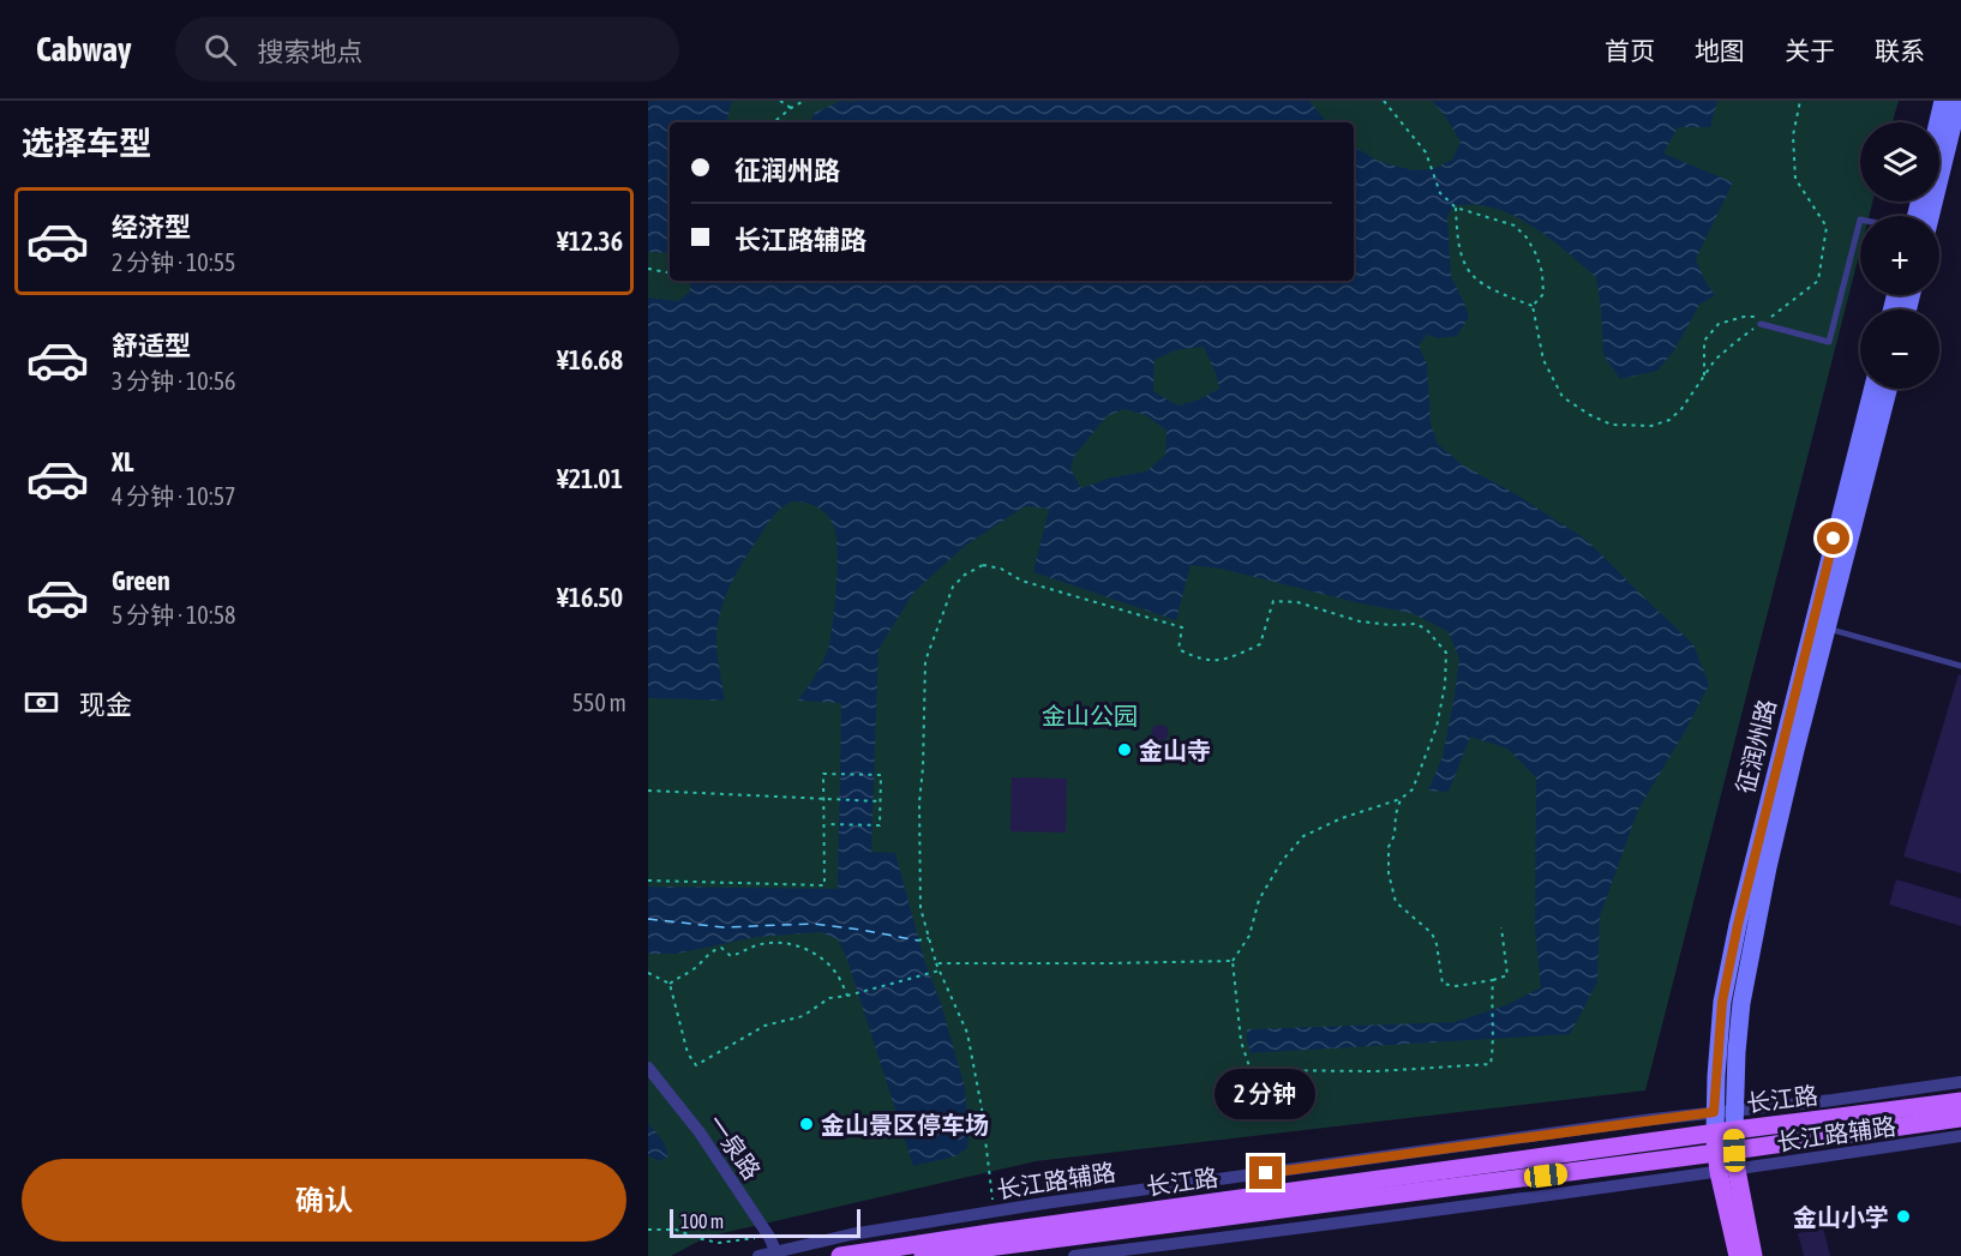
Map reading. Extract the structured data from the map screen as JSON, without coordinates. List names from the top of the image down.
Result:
{
  "streets": {
    "main road": ["征润州路", "长江路"],
    "street": ["长江路辅路", "一泉路"]
  },
  "crossings": [
    ["征润州路", "长江路"],
    ["征润州路", "长江路辅路"],
    ["长江路辅路", "一泉路"]
  ],
  "parks": ["金山公园"],
  "places": ["金山寺", "金山景区停车场", "金山小学"],
  "scale_bar": "100 m",
  "page": {
    "header": "Cabway",
    "search": "搜索地点",
    "nav": [
      "首页",
      "地图",
      "关于",
      "联系"
    ],
    "heading": "选择车型",
    "map_buttons": ["+", "−"],
    "banner": ["征润州路", "长江路辅路"],
    "list": [
      {
        "name": "经济型",
        "note": "2 分钟 · 10:55",
        "value": "¥12.36"
      },
      {
        "name": "舒适型",
        "note": "3 分钟 · 10:56",
        "value": "¥16.68"
      },
      {
        "name": "XL",
        "note": "4 分钟 · 10:57",
        "value": "¥21.01"
      },
      {
        "name": "Green",
        "note": "5 分钟 · 10:58",
        "value": "¥16.50"
      }
    ],
    "pay": ["现金", "550 m"],
    "bubble": "2 分钟",
    "buttons": "确认",
    "scale": "100 m"
  }
}
